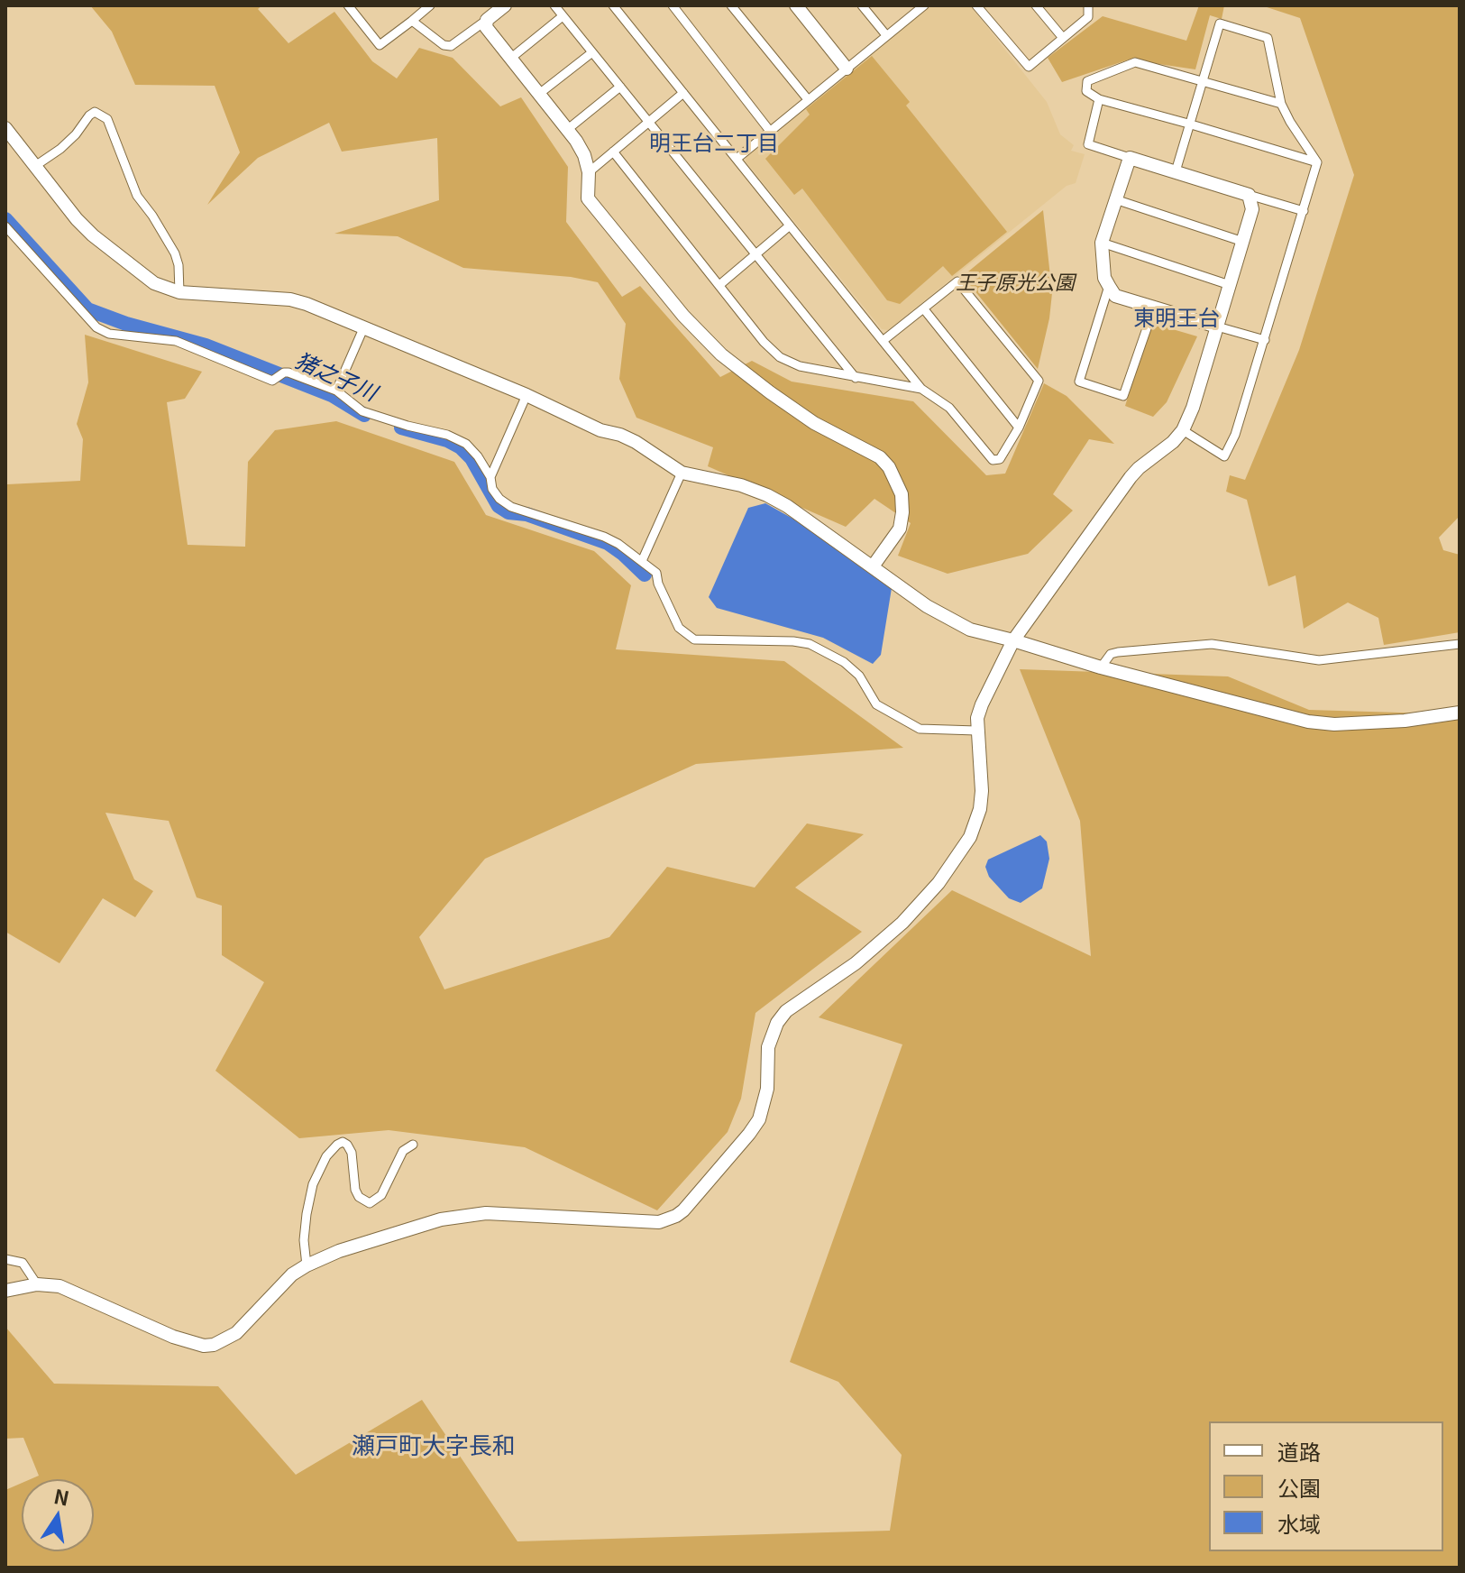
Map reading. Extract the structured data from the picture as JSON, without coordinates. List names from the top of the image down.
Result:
{
  "districts": ["明王台二丁目", "東明王台", "瀬戸町大字長和"],
  "water": ["猪之子川"],
  "parks": ["王子原光公園"],
  "legend": ["道路", "公園", "水域"],
  "north": "top"
}
